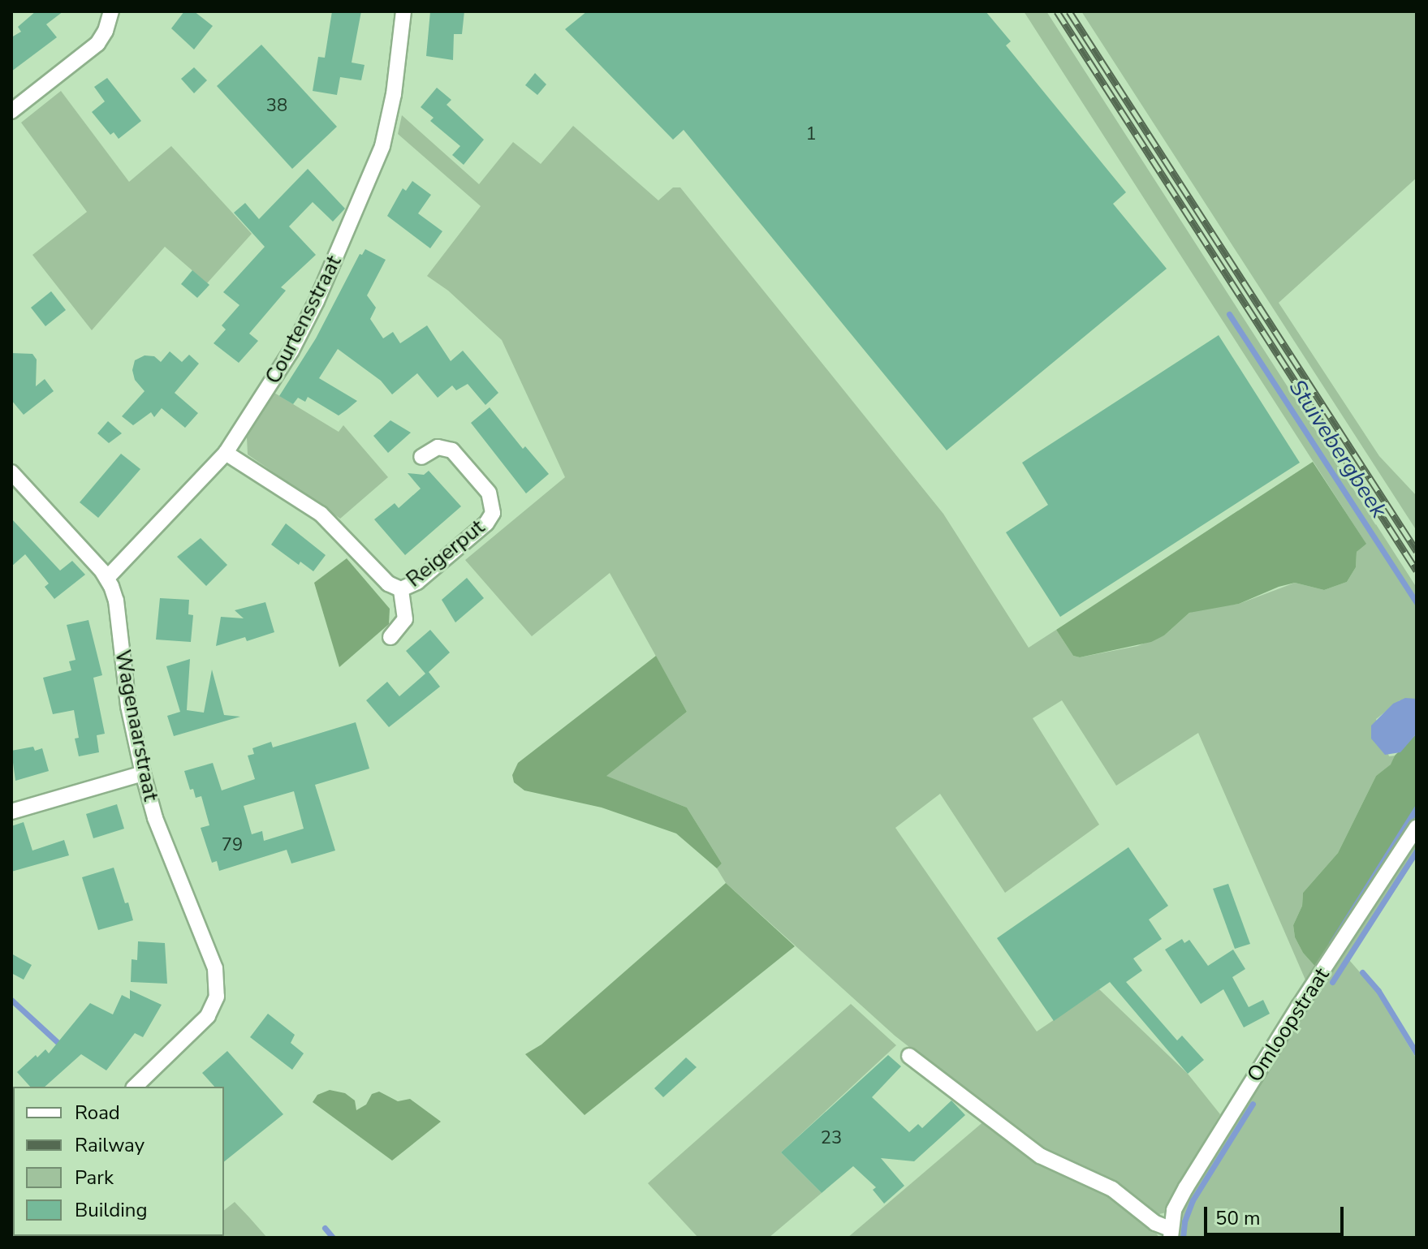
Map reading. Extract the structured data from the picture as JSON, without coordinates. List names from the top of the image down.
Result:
{
  "streets": {
    "street": [
      "Courtensstraat",
      "Reigerput",
      "Wagenaarstraat",
      "Omloopstraat"
    ]
  },
  "crossings": [
    ["Courtensstraat", "Reigerput"],
    ["Courtensstraat", "Wagenaarstraat"]
  ],
  "water": ["Stuivebergbeek"],
  "house_numbers": [
    "38",
    "1",
    "79",
    "23"
  ],
  "legend": [
    "Road",
    "Railway",
    "Park",
    "Building"
  ],
  "scale_bar": "50 m"
}
